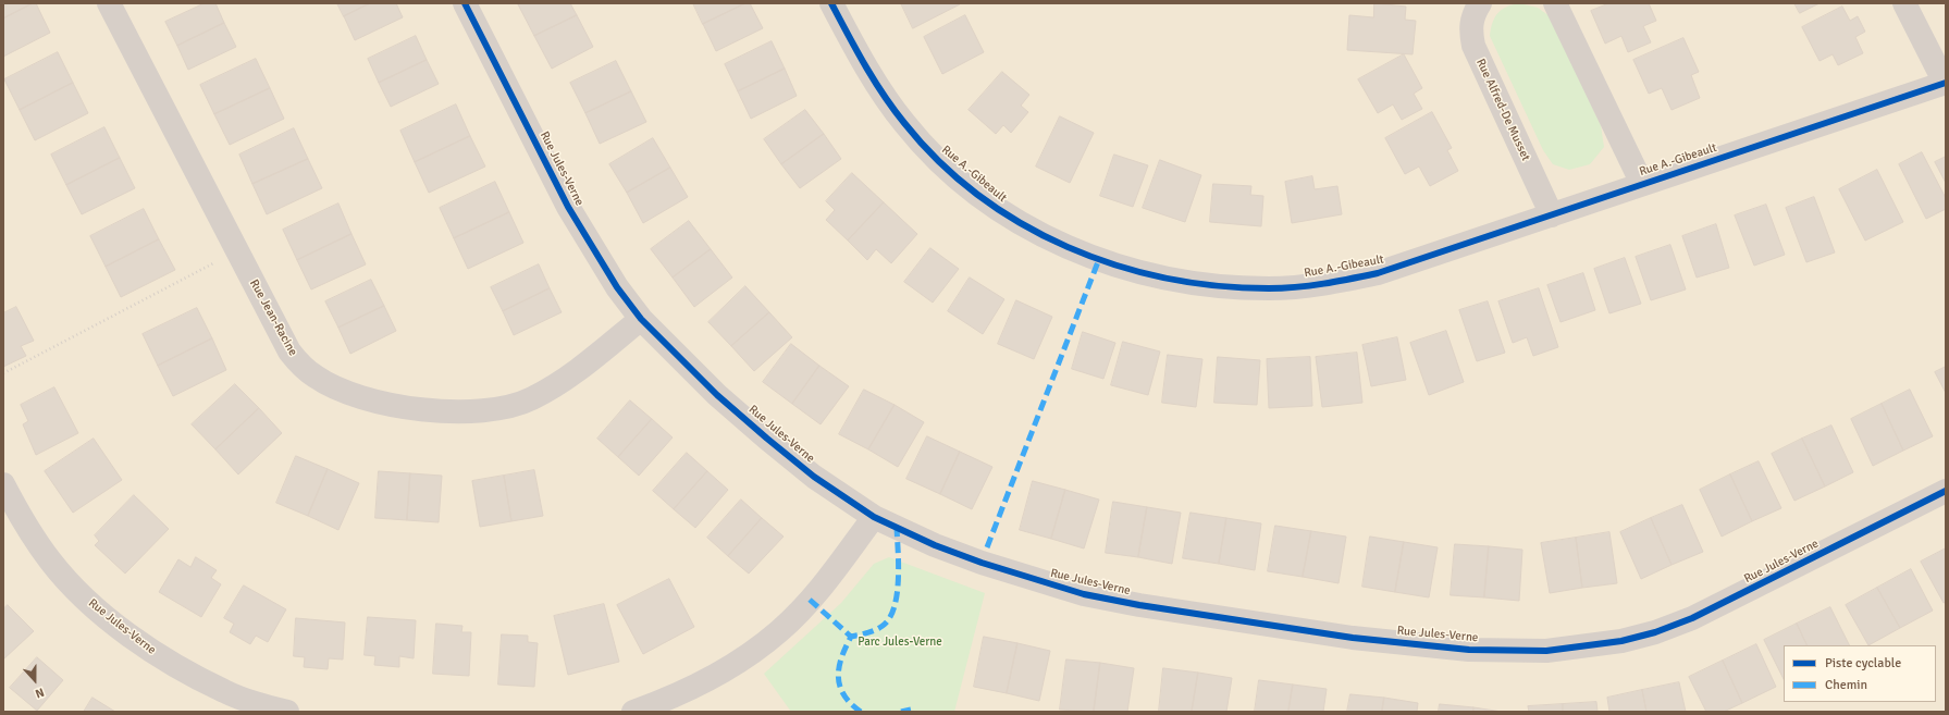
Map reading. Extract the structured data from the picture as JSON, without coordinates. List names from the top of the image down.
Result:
{
  "streets": {
    "street": [
      "Rue Alfred-De Musset",
      "Rue A.-Gibeault",
      "Rue Jules-Verne",
      "Rue Jean-Racine"
    ]
  },
  "crossings": [
    ["Rue Alfred-De Musset", "Rue A.-Gibeault"],
    ["Rue Jules-Verne", "Rue Jean-Racine"]
  ],
  "parks": ["Parc Jules-Verne"],
  "legend": ["Piste cyclable", "Chemin"],
  "north": "bottom"
}
